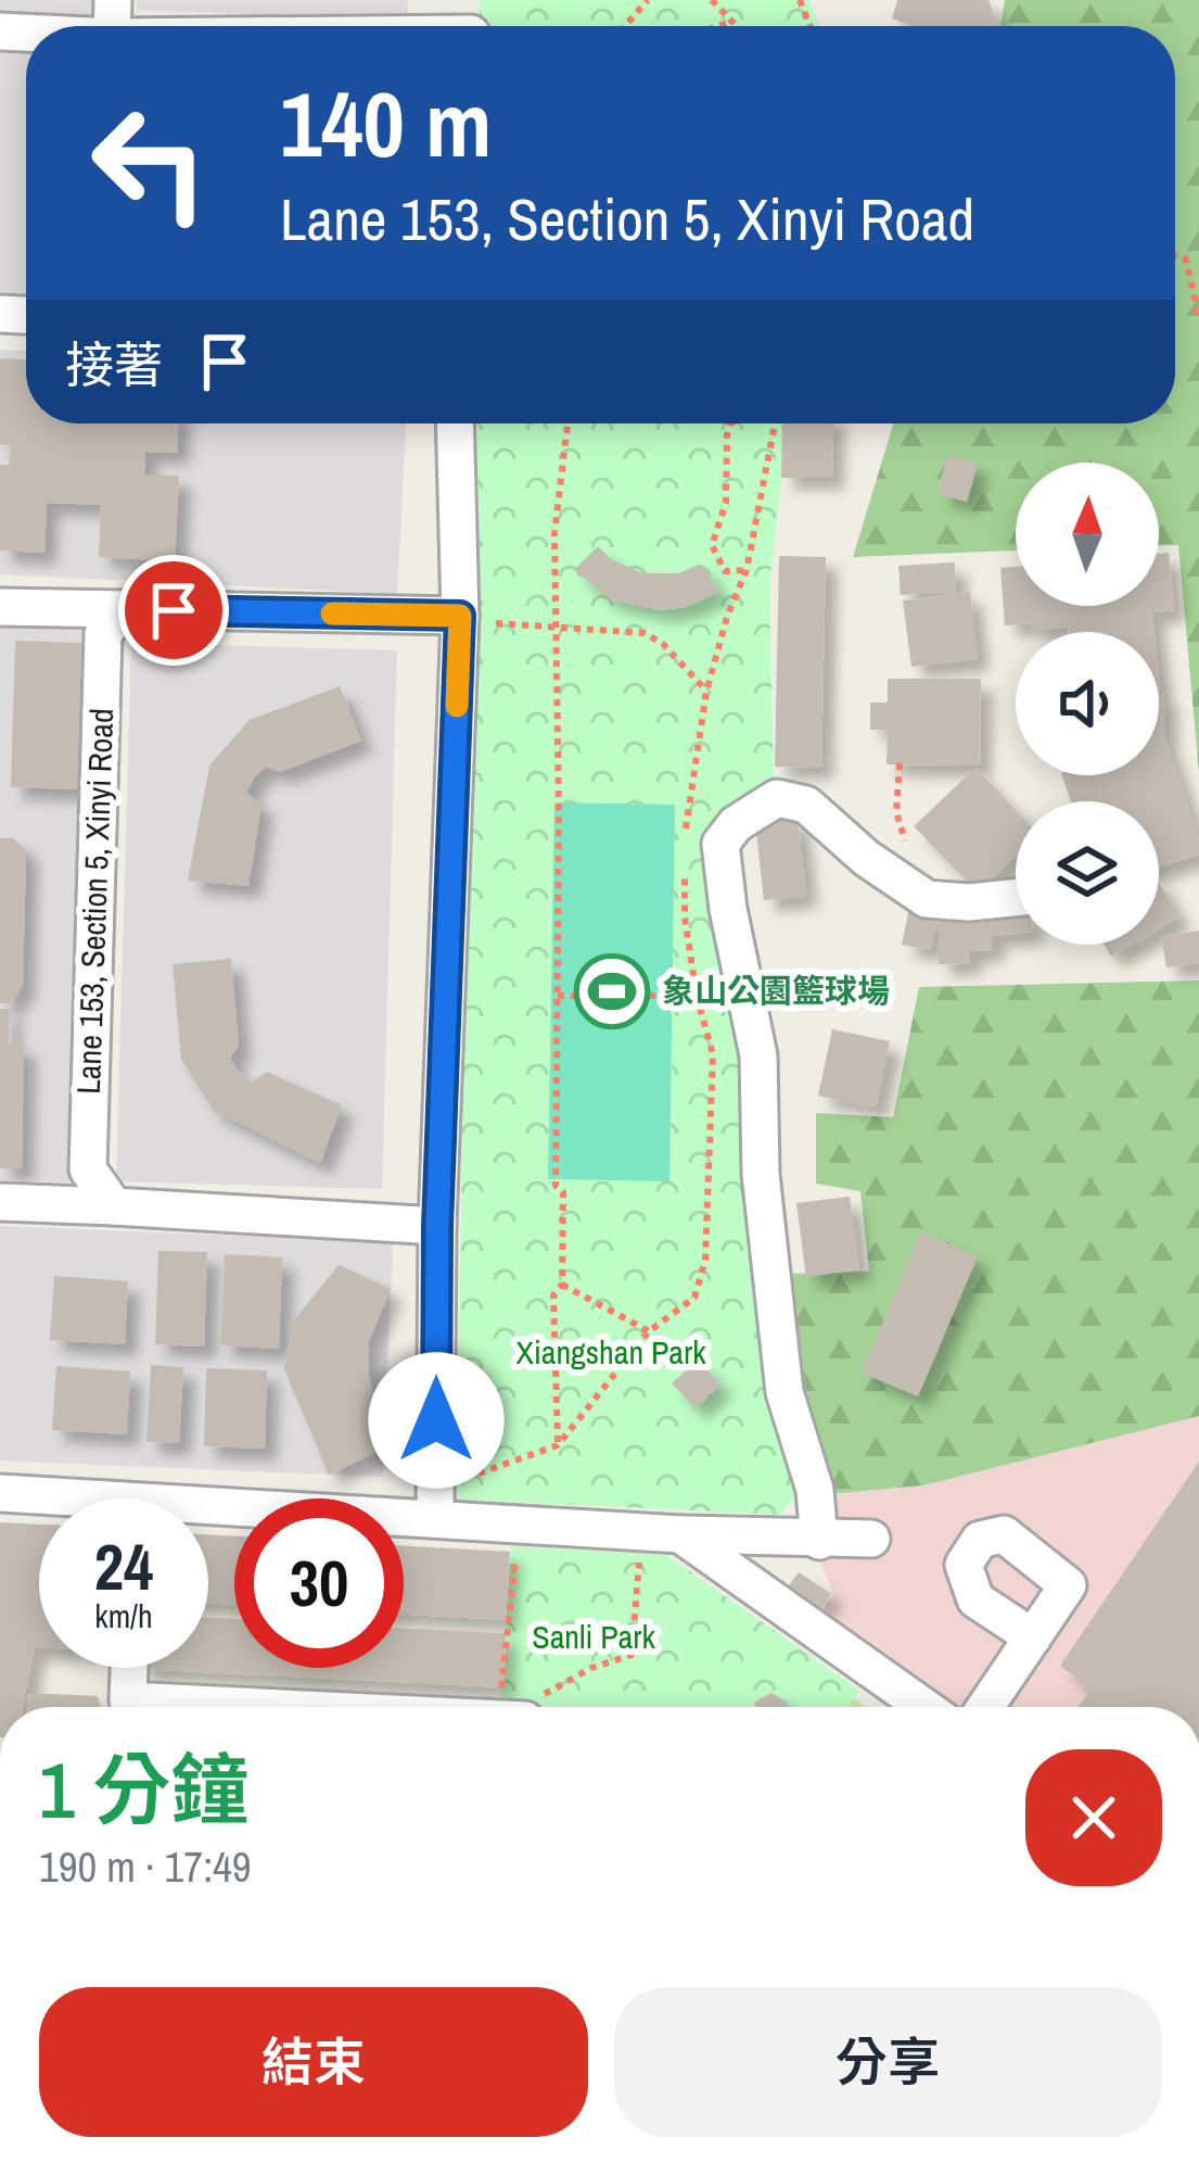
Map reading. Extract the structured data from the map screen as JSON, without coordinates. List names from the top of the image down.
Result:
{
  "streets": {
    "street": ["Lane 153, Section 5, Xinyi Road"]
  },
  "parks": ["Xiangshan Park", "Sanli Park"],
  "places": {
    "sports": ["象山公園籃球場"]
  },
  "north": "top",
  "page": {
    "turn": ["140 m", "Lane 153, Section 5, Xinyi Road"],
    "then": "接著",
    "speed": "24 km/h",
    "limit": "30",
    "heading": ["1 分鐘", "190 m · 17:49"],
    "buttons": ["結束", "分享"]
  }
}
